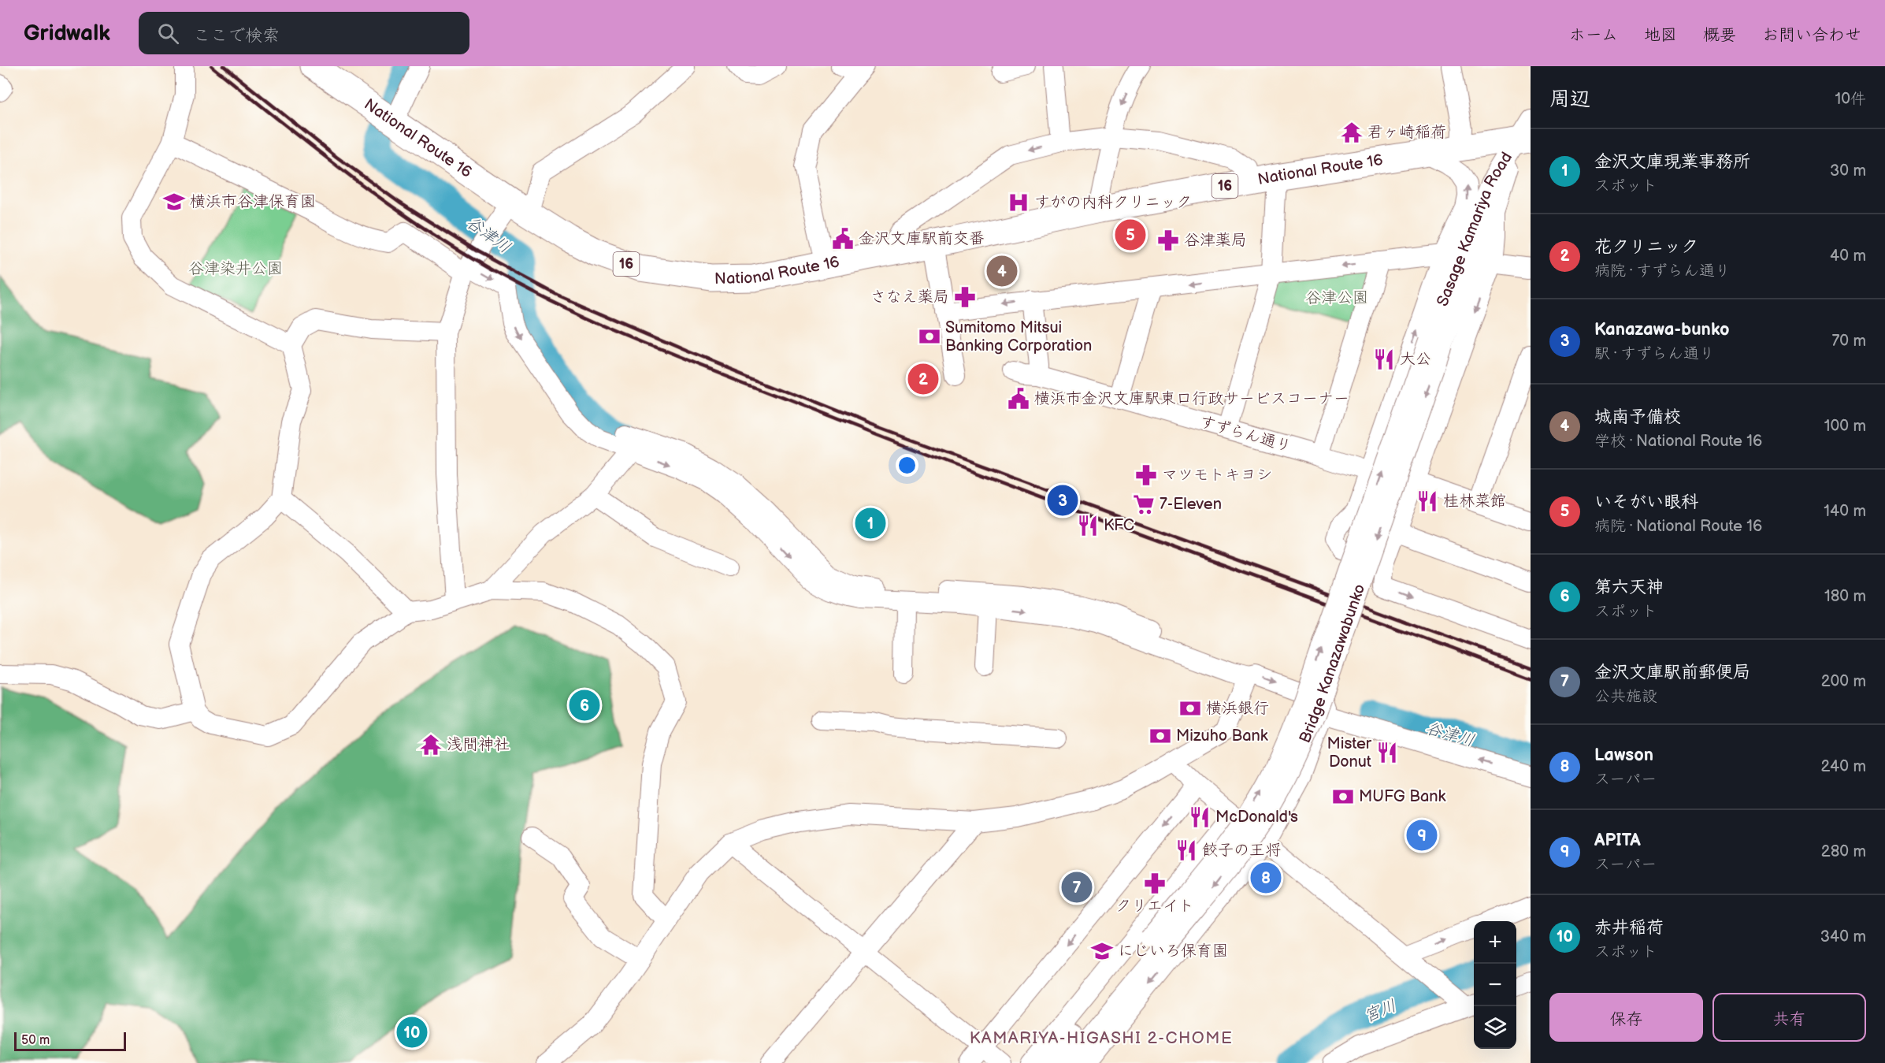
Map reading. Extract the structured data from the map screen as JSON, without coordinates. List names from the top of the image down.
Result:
{
  "streets": {
    "highway": ["National Route 16", "16"],
    "street": ["Sasage Kamariya Road", "すずらん通り", "Bridge Kanazawabunko"]
  },
  "crossings": [
    ["National Route 16", "Sasage Kamariya Road"],
    ["Sasage Kamariya Road", "Bridge Kanazawabunko"]
  ],
  "districts": ["KAMARIYA-HIGASHI 2-CHOME"],
  "water": ["谷津川", "宮川"],
  "parks": ["谷津染井公園", "谷津公園"],
  "places": {
    "temple": ["君ヶ崎稲荷", "浅間神社"],
    "school or university": ["横浜市谷津保育園", "にじいろ保育園"],
    "hospital": ["すがの内科クリニック"],
    "public building": ["金沢文庫駅前交番", "横浜市金沢文庫駅東口行政サービスコーナー"],
    "pharmacy": [
      "谷津薬局",
      "さなえ薬局",
      "マツモトキヨシ",
      "クリエイト"
    ],
    "bank": [
      "Sumitomo Mitsui Banking Corporation",
      "横浜銀行",
      "Mizuho Bank",
      "MUFG Bank"
    ],
    "restaurant": [
      "大公",
      "桂林菜館",
      "KFC",
      "Mister Donut",
      "McDonald's",
      "餃子の王将"
    ],
    "supermarket": ["7-Eleven"]
  },
  "scale_bar": "50 m",
  "page": {
    "header": "Gridwalk",
    "search": "ここで検索",
    "nav": [
      "ホーム",
      "地図",
      "概要",
      "お問い合わせ"
    ],
    "heading": ["周辺", "10件"],
    "list": [
      {
        "mark": "1",
        "name": "金沢文庫現業事務所",
        "note": "スポット",
        "value": "30 m"
      },
      {
        "mark": "2",
        "name": "花クリニック",
        "note": "病院 · すずらん通り",
        "value": "40 m"
      },
      {
        "mark": "3",
        "name": "Kanazawa-bunko",
        "note": "駅 · すずらん通り",
        "value": "70 m"
      },
      {
        "mark": "4",
        "name": "城南予備校",
        "note": "学校 · National Route 16",
        "value": "100 m"
      },
      {
        "mark": "5",
        "name": "いそがい眼科",
        "note": "病院 · National Route 16",
        "value": "140 m"
      },
      {
        "mark": "6",
        "name": "第六天神",
        "note": "スポット",
        "value": "180 m"
      },
      {
        "mark": "7",
        "name": "金沢文庫駅前郵便局",
        "note": "公共施設",
        "value": "200 m"
      },
      {
        "mark": "8",
        "name": "Lawson",
        "note": "スーパー",
        "value": "240 m"
      },
      {
        "mark": "9",
        "name": "APITA",
        "note": "スーパー",
        "value": "280 m"
      },
      {
        "mark": "10",
        "name": "赤井稲荷",
        "note": "スポット",
        "value": "340 m"
      }
    ],
    "pins": [
      "5",
      "4",
      "2",
      "3",
      "1",
      "6",
      "9",
      "8",
      "7",
      "10"
    ],
    "map_buttons": ["+", "−"],
    "buttons": ["保存", "共有"],
    "scale": "50 m"
  }
}
